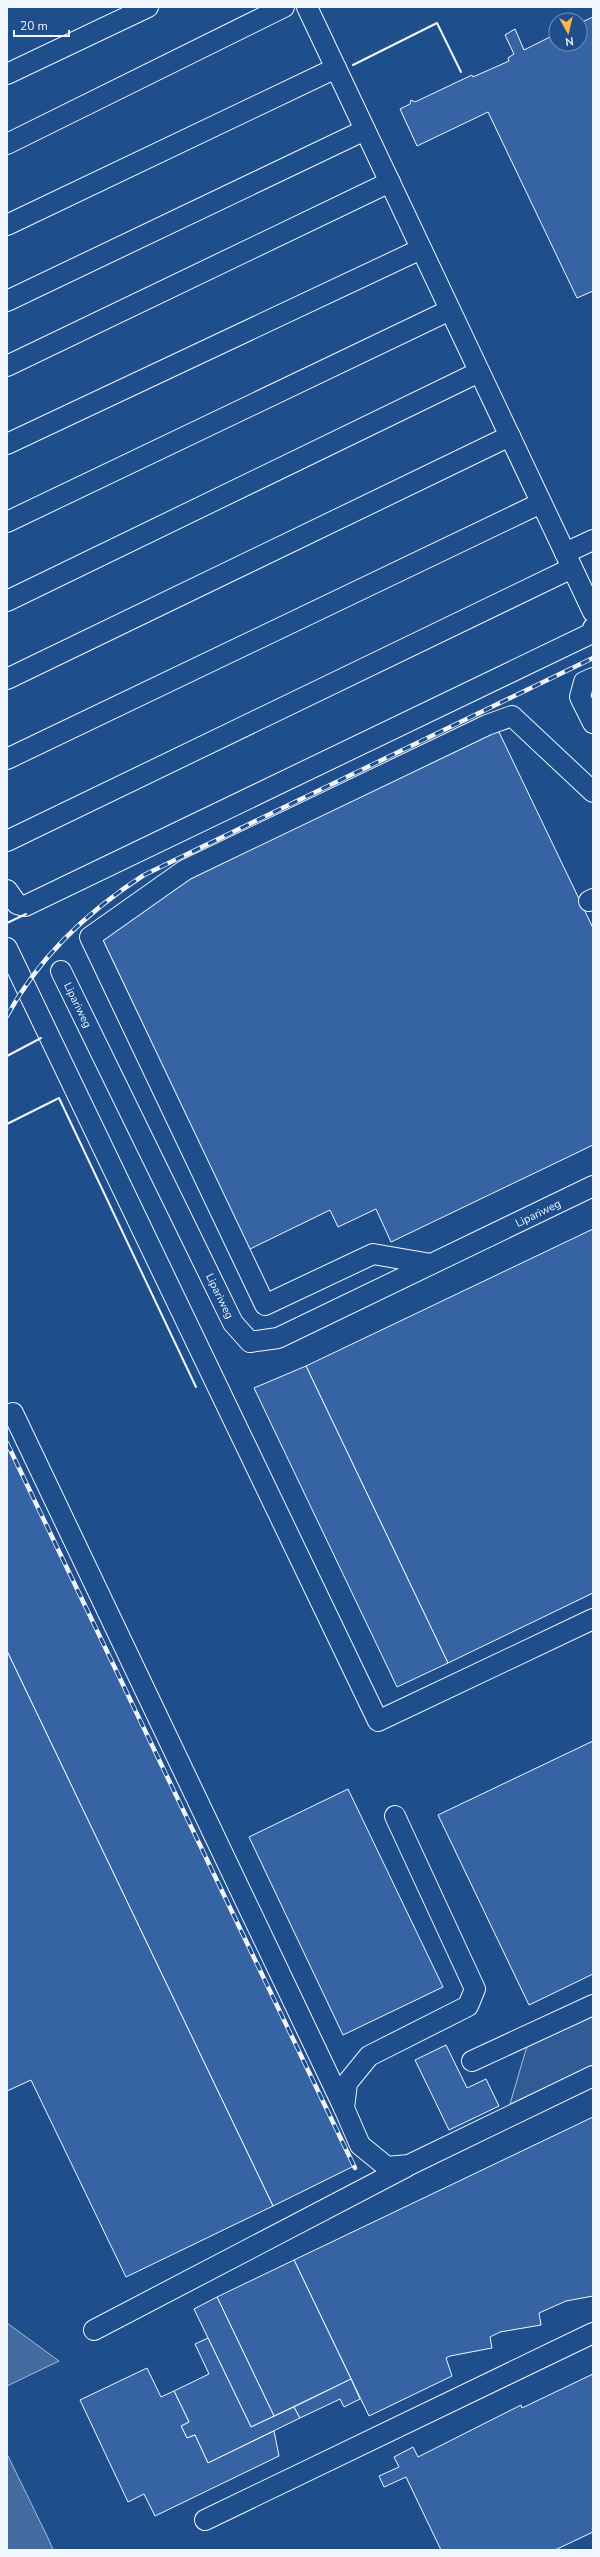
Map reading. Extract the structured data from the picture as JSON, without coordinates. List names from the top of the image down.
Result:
{
  "streets": {
    "lane": ["Lipariweg"]
  },
  "scale_bar": "20 m",
  "north": "bottom"
}
